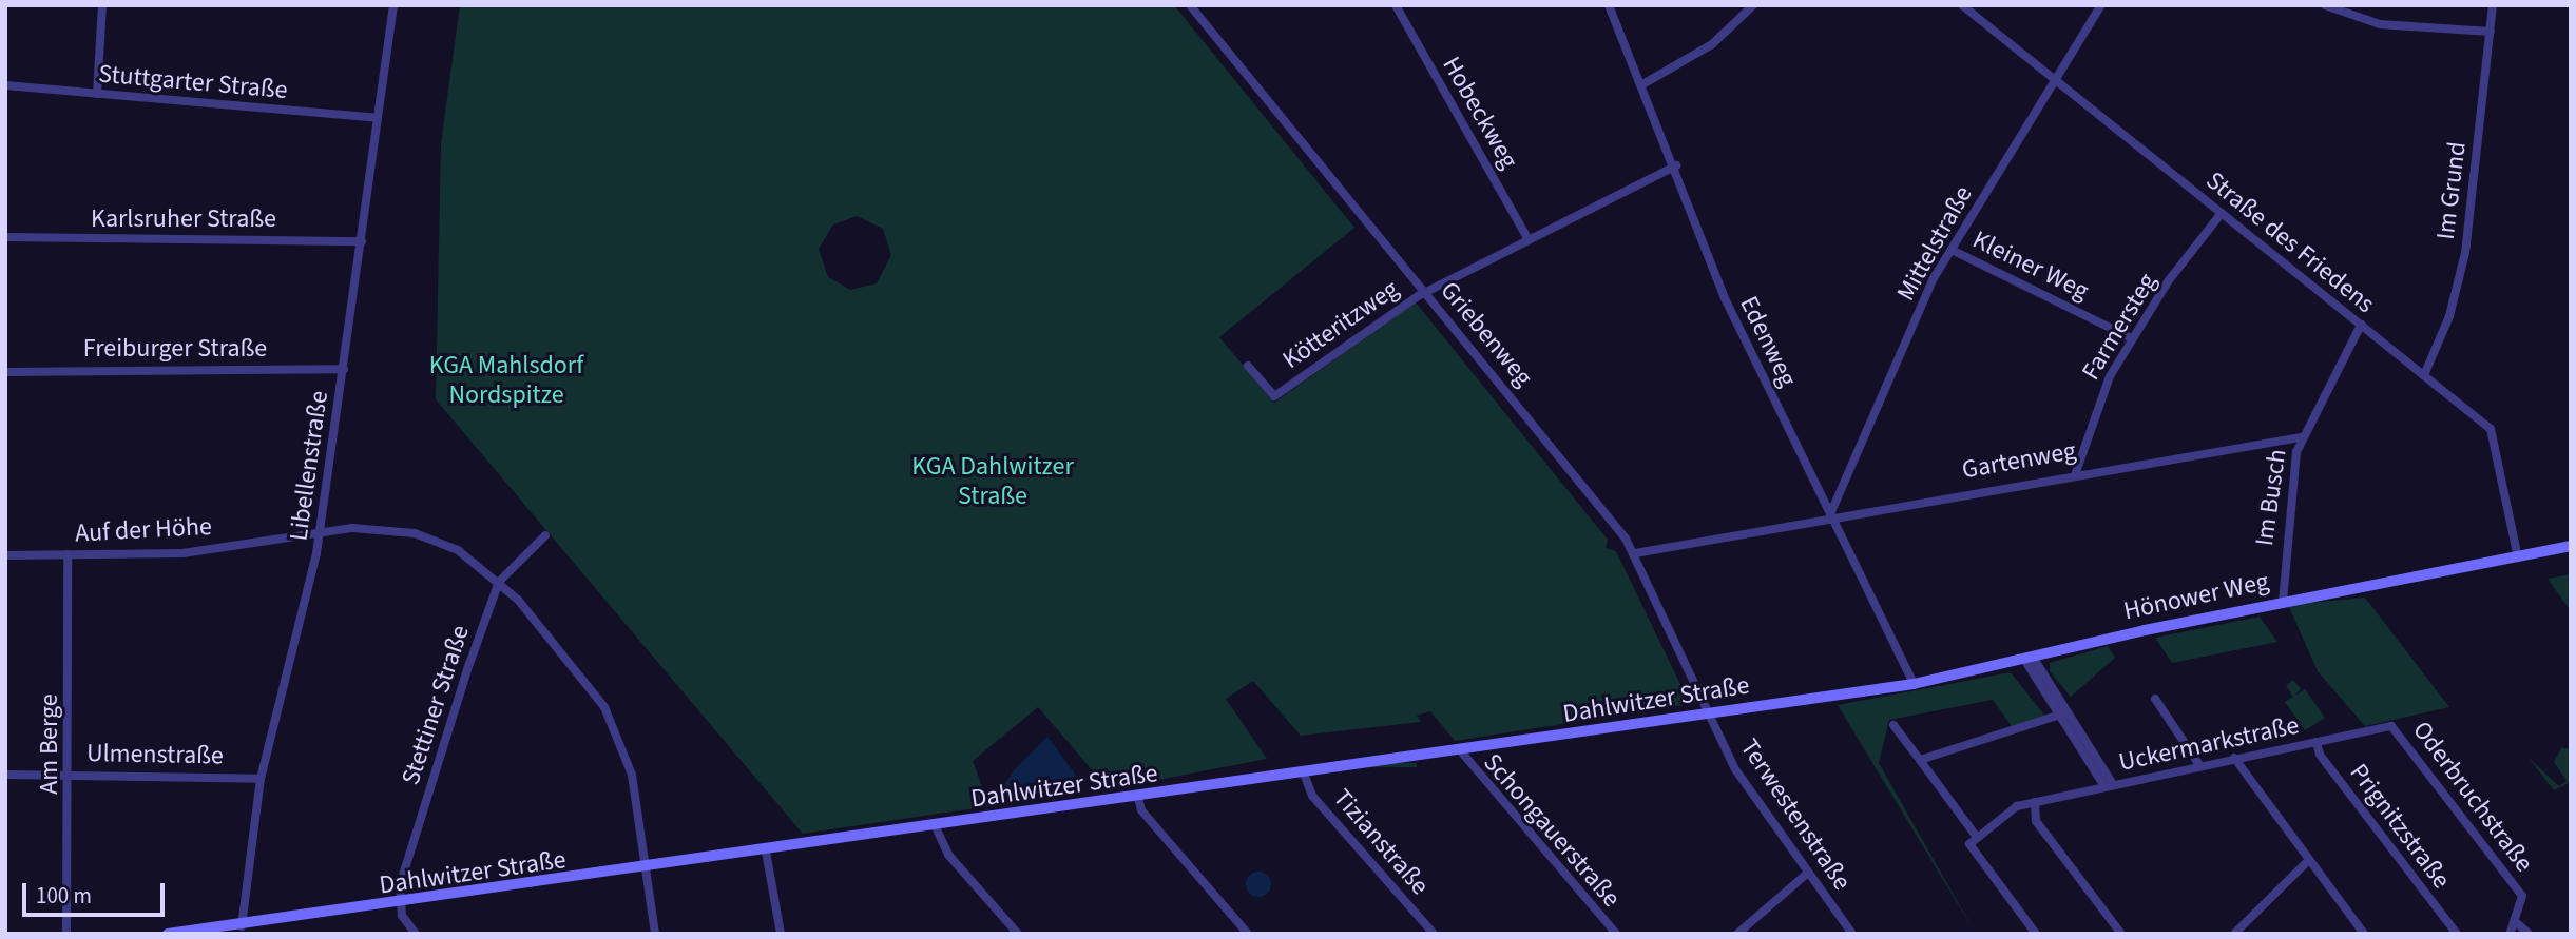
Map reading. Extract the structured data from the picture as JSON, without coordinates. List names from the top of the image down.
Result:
{
  "streets": {
    "main road": ["Hönower Weg", "Dahlwitzer Straße"],
    "street": [
      "Stuttgarter Straße",
      "Hobeckweg",
      "Im Grund",
      "Karlsruher Straße",
      "Straße des Friedens",
      "Mittelstraße",
      "Kleiner Weg",
      "Kötteritzweg",
      "Farmersteg",
      "Griebenweg",
      "Edenweg",
      "Freiburger Straße",
      "Gartenweg",
      "Libellenstraße",
      "Im Busch",
      "Auf der Höhe",
      "Stettiner Straße",
      "Am Berge",
      "Uckermarkstraße",
      "Ulmenstraße",
      "Oderbruchstraße",
      "Terwestenstraße",
      "Prignitzstraße",
      "Schongauerstraße",
      "Tizianstraße"
    ]
  },
  "crossings": [
    ["Stuttgarter Straße", "Libellenstraße"],
    ["Hobeckweg", "Kötteritzweg"],
    ["Im Grund", "Straße des Friedens"],
    ["Karlsruher Straße", "Libellenstraße"],
    ["Straße des Friedens", "Mittelstraße"],
    ["Straße des Friedens", "Farmersteg"],
    ["Straße des Friedens", "Im Busch"],
    ["Straße des Friedens", "Hönower Weg"],
    ["Mittelstraße", "Kleiner Weg"],
    ["Mittelstraße", "Edenweg"],
    ["Mittelstraße", "Gartenweg"],
    ["Kleiner Weg", "Farmersteg"],
    ["Kötteritzweg", "Griebenweg"],
    ["Kötteritzweg", "Edenweg"],
    ["Farmersteg", "Gartenweg"],
    ["Griebenweg", "Gartenweg"],
    ["Griebenweg", "Dahlwitzer Straße"],
    ["Griebenweg", "Terwestenstraße"],
    ["Edenweg", "Gartenweg"],
    ["Edenweg", "Hönower Weg"],
    ["Freiburger Straße", "Libellenstraße"],
    ["Gartenweg", "Im Busch"],
    ["Libellenstraße", "Auf der Höhe"],
    ["Libellenstraße", "Dahlwitzer Straße"],
    ["Libellenstraße", "Ulmenstraße"],
    ["Im Busch", "Hönower Weg"],
    ["Auf der Höhe", "Dahlwitzer Straße"],
    ["Auf der Höhe", "Stettiner Straße"],
    ["Auf der Höhe", "Am Berge"],
    ["Hönower Weg", "Dahlwitzer Straße"],
    ["Dahlwitzer Straße", "Stettiner Straße"],
    ["Dahlwitzer Straße", "Terwestenstraße"],
    ["Dahlwitzer Straße", "Schongauerstraße"],
    ["Dahlwitzer Straße", "Tizianstraße"],
    ["Am Berge", "Ulmenstraße"],
    ["Uckermarkstraße", "Oderbruchstraße"],
    ["Uckermarkstraße", "Prignitzstraße"]
  ],
  "parks": ["KGA Mahlsdorf Nordspitze", "KGA Dahlwitzer Straße"],
  "scale_bar": "100 m"
}
